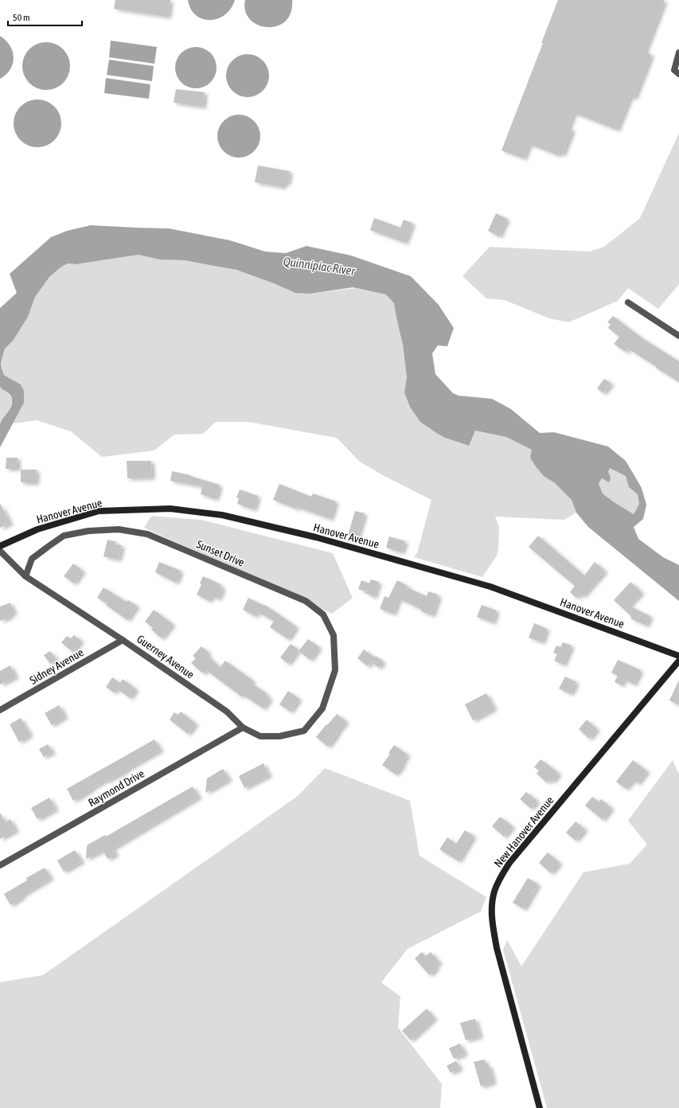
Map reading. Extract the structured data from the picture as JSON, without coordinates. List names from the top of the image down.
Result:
{
  "streets": {
    "main road": ["Hanover Avenue", "New Hanover Avenue"],
    "street": [
      "Sunset Drive",
      "Guerney Avenue",
      "Sidney Avenue",
      "Raymond Drive"
    ]
  },
  "crossings": [
    ["Sunset Drive", "Guerney Avenue"],
    ["Guerney Avenue", "Sidney Avenue"],
    ["Guerney Avenue", "Raymond Drive"]
  ],
  "water": ["Quinnipiac River"],
  "scale_bar": "50 m"
}
